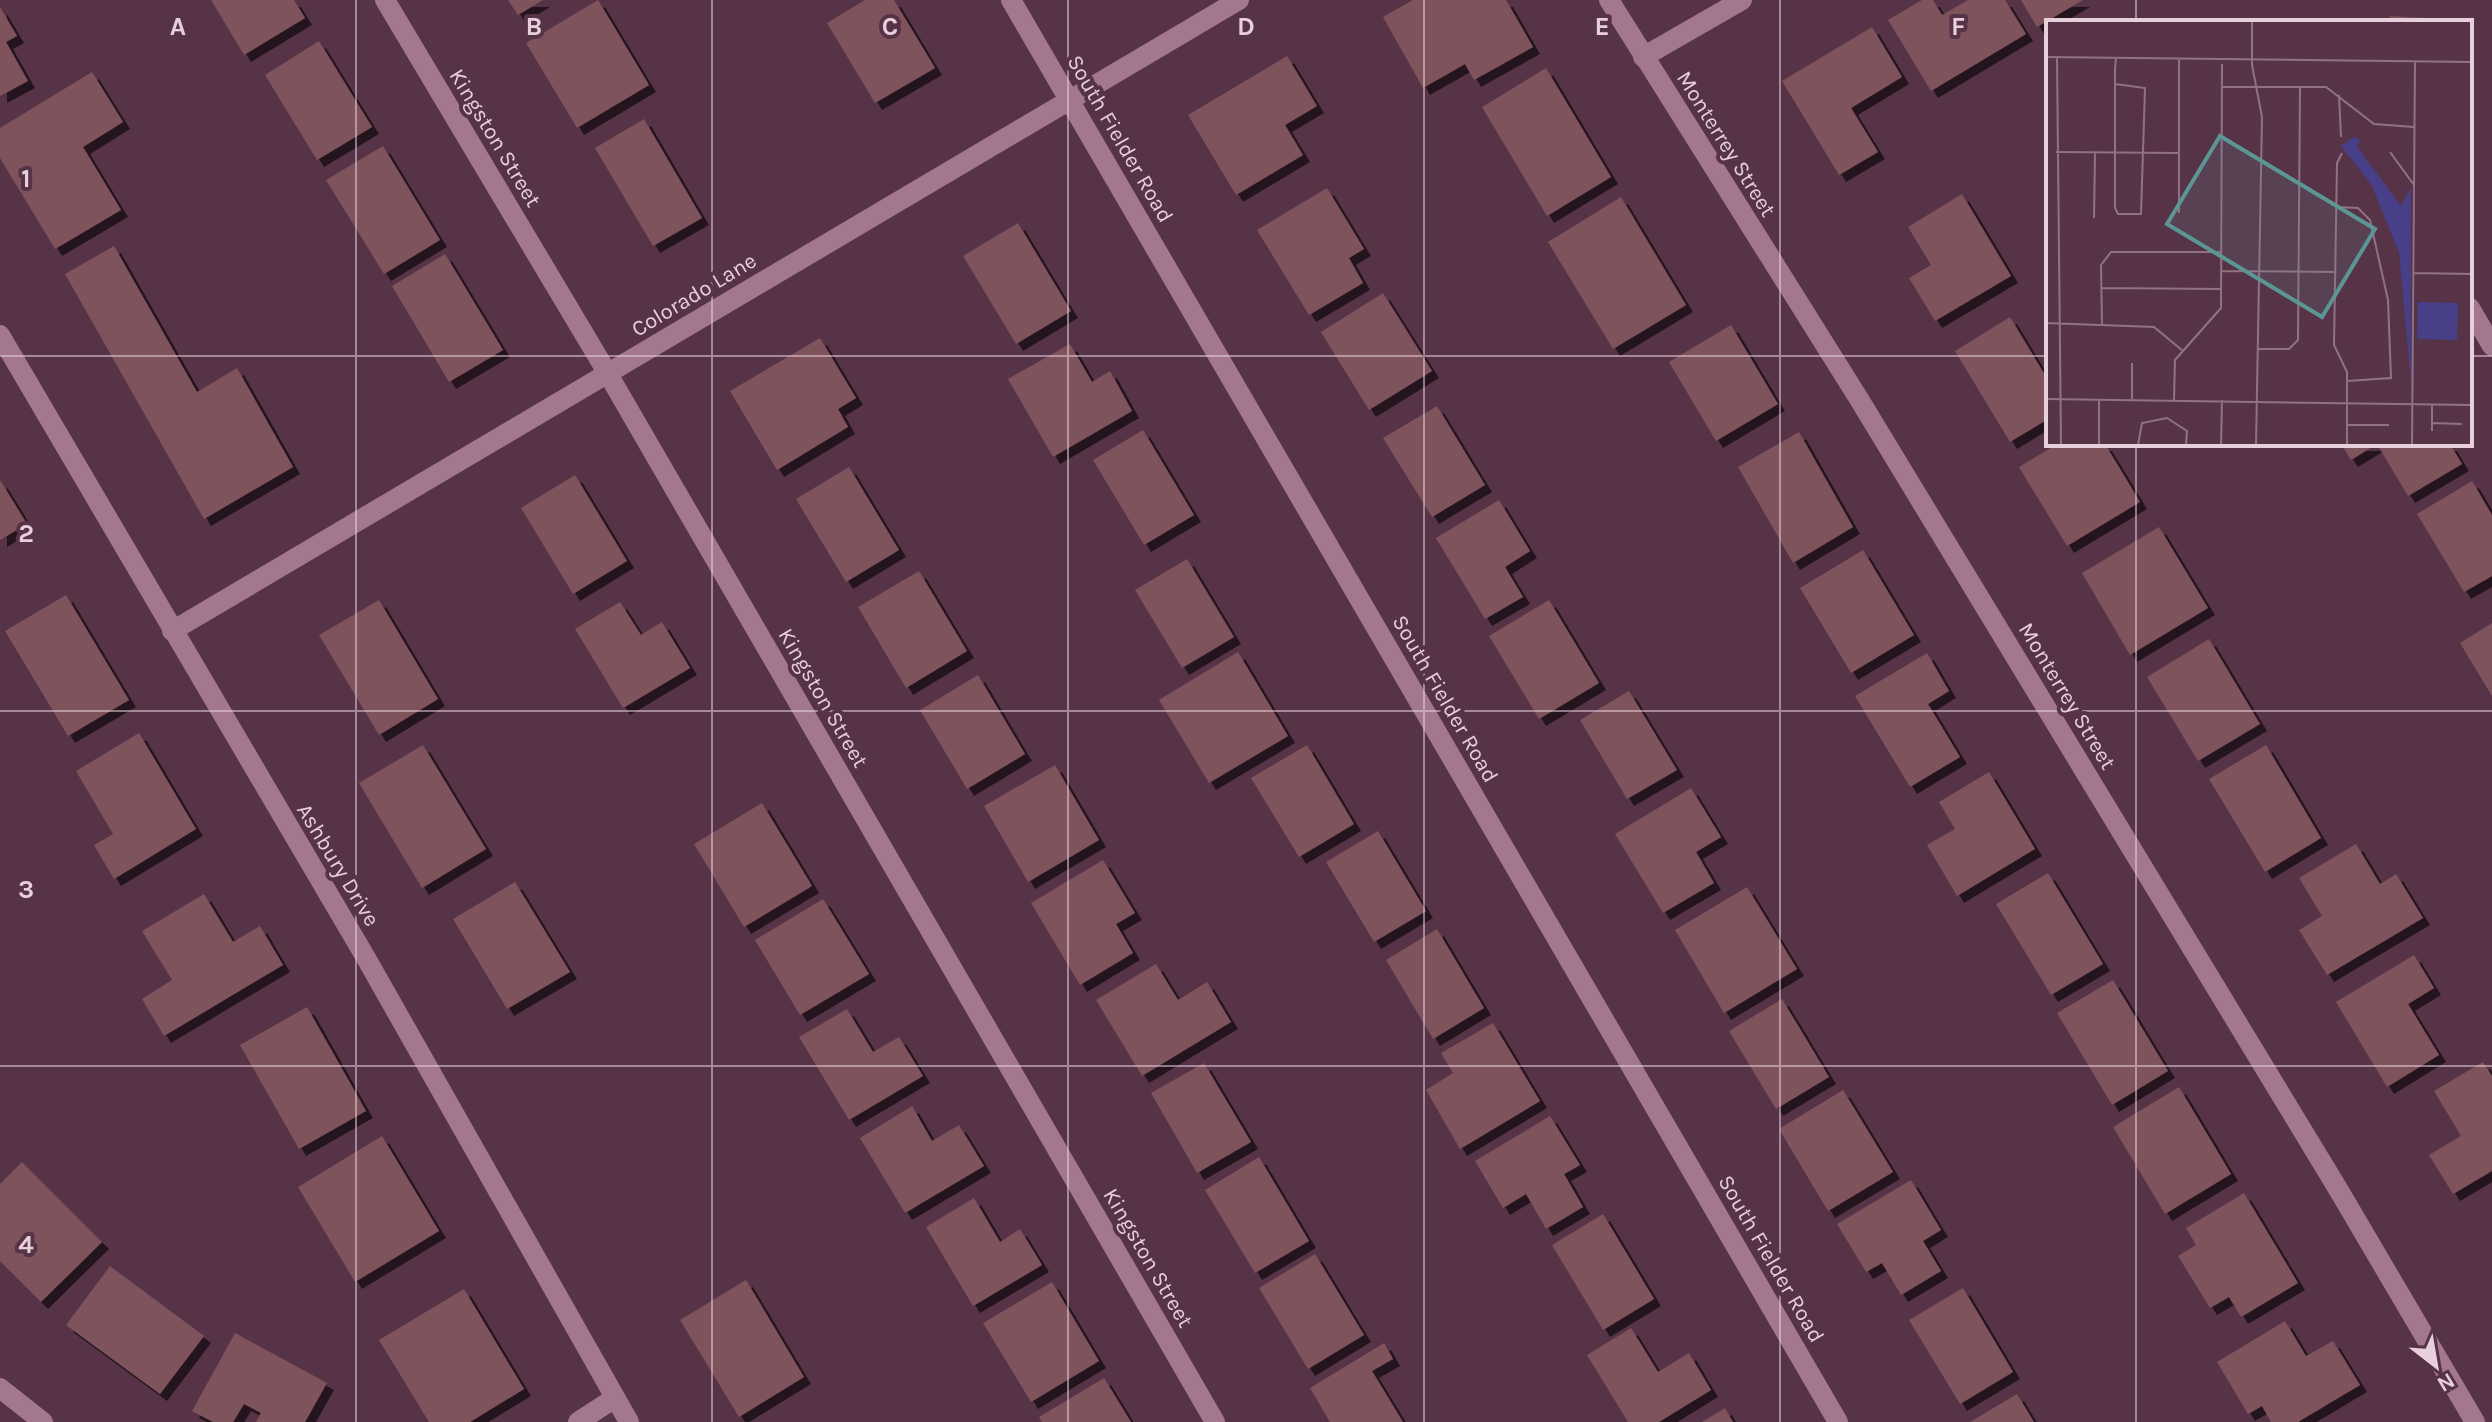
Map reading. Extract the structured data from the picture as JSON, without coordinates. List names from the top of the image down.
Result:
{
  "streets": {
    "street": [
      "Kingston Street",
      "South Fielder Road",
      "Monterrey Street",
      "Colorado Lane",
      "Ashbury Drive"
    ]
  },
  "crossings": [
    ["Kingston Street", "Colorado Lane"],
    ["South Fielder Road", "Colorado Lane"],
    ["Colorado Lane", "Ashbury Drive"]
  ],
  "north": "bottom right",
  "grid": {
    "columns": [
      "A",
      "B",
      "C",
      "D",
      "E",
      "F"
    ],
    "rows": [
      "1",
      "2",
      "3",
      "4"
    ]
  }
}
